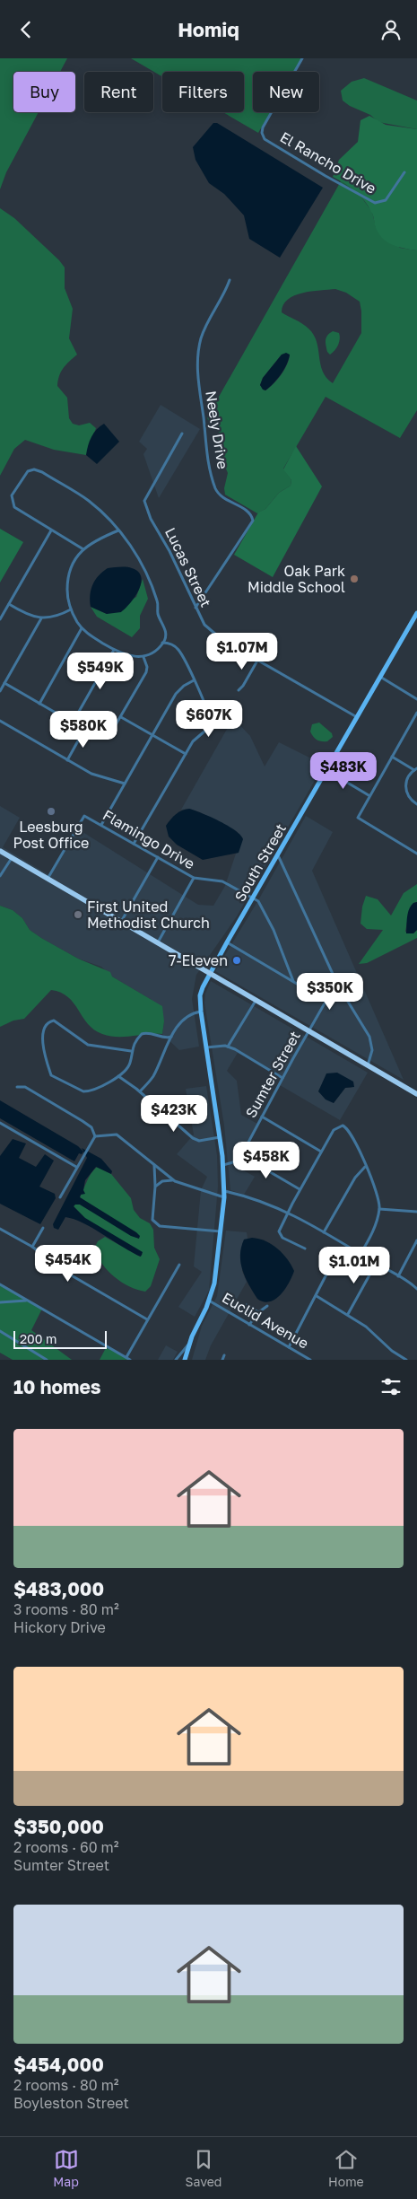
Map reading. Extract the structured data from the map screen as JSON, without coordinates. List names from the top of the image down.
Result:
{
  "streets": {
    "main road": ["South Street"],
    "street": [
      "El Rancho Drive",
      "Neely Drive",
      "Lucas Street",
      "Flamingo Drive",
      "Sumter Street",
      "Euclid Avenue"
    ]
  },
  "crossings": [
    ["Neely Drive", "Lucas Street"],
    ["Lucas Street", "South Street"],
    ["Flamingo Drive", "South Street"],
    ["South Street", "Euclid Avenue"]
  ],
  "places": [
    "Oak Park Middle School",
    "Leesburg Post Office",
    "First United Methodist Church",
    "7-Eleven"
  ],
  "scale_bar": "200 m",
  "page": {
    "header": "Homiq",
    "chip": [
      "Buy",
      "Rent",
      "Filters",
      "New"
    ],
    "price": [
      "$1.07M",
      "$549K",
      "$607K",
      "$580K",
      "$483K",
      "$350K",
      "$423K",
      "$458K",
      "$454K",
      "$1.01M"
    ],
    "scale": "200 m",
    "heading": "10 homes",
    "list": [
      {
        "name": "$483,000",
        "note": "3 rooms · 80 m² · Hickory Drive"
      },
      {
        "name": "$350,000",
        "note": "2 rooms · 60 m² · Sumter Street"
      },
      {
        "name": "$454,000",
        "note": "2 rooms · 80 m² · Boyleston Street"
      }
    ],
    "tabs": ["Map", "Saved", "Home"]
  }
}
